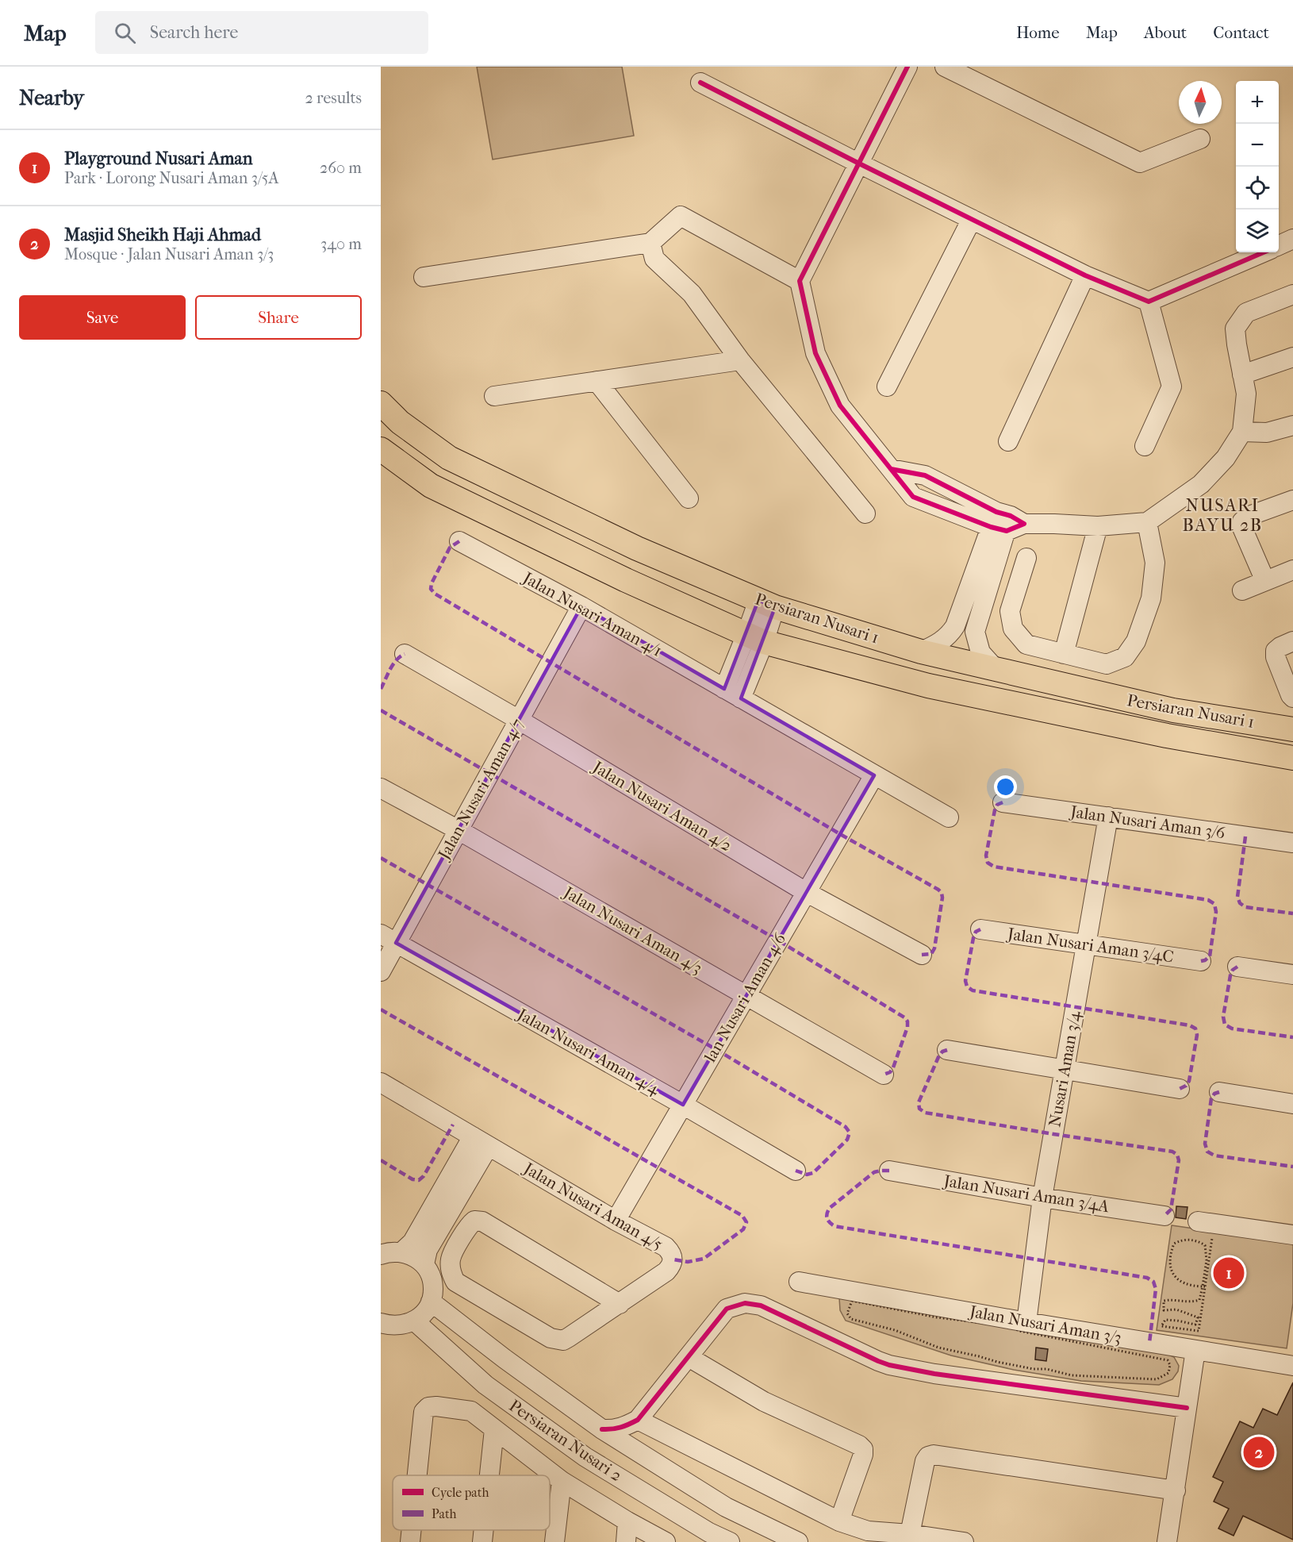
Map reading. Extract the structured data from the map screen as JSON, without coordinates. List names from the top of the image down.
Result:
{
  "streets": {
    "main road": ["Persiaran Nusari 1"],
    "street": [
      "Jalan Nusari Aman 4/1",
      "Jalan Nusari Aman 4/7",
      "Jalan Nusari Aman 4/2",
      "Jalan Nusari Aman 3/6",
      "Jalan Nusari Aman 4/3",
      "Jalan Nusari Aman 3/4C",
      "lan Nusari Aman 4/6",
      "Jalan Nusari Aman 4/4",
      "Nusari Aman 3/4",
      "Jalan Nusari Aman 3/4A",
      "Jalan Nusari Aman 4/5",
      "Jalan Nusari Aman 3/3",
      "Persiaran Nusari 2"
    ]
  },
  "crossings": [
    ["Jalan Nusari Aman 4/1", "Jalan Nusari Aman 4/7"],
    ["Jalan Nusari Aman 4/7", "Jalan Nusari Aman 4/2"],
    ["Jalan Nusari Aman 4/7", "Jalan Nusari Aman 4/3"],
    ["Jalan Nusari Aman 4/7", "Jalan Nusari Aman 4/4"],
    ["Jalan Nusari Aman 4/2", "lan Nusari Aman 4/6"],
    ["Jalan Nusari Aman 3/6", "Nusari Aman 3/4"],
    ["Jalan Nusari Aman 4/3", "lan Nusari Aman 4/6"],
    ["Jalan Nusari Aman 3/4C", "Nusari Aman 3/4"],
    ["lan Nusari Aman 4/6", "Jalan Nusari Aman 4/4"],
    ["lan Nusari Aman 4/6", "Jalan Nusari Aman 4/5"],
    ["Nusari Aman 3/4", "Jalan Nusari Aman 3/4A"],
    ["Nusari Aman 3/4", "Jalan Nusari Aman 3/3"]
  ],
  "districts": ["NUSARI BAYU 2B"],
  "legend": ["Cycle path", "Path"],
  "north": "top",
  "page": {
    "header": "Map",
    "search": "Search here",
    "nav": [
      "Home",
      "Map",
      "About",
      "Contact"
    ],
    "heading": ["Nearby", "2 results"],
    "map_buttons": ["+", "−"],
    "list": [
      {
        "mark": "1",
        "name": "Playground Nusari Aman",
        "note": "Park · Lorong Nusari Aman 3/5A",
        "value": "260 m"
      },
      {
        "mark": "2",
        "name": "Masjid Sheikh Haji Ahmad",
        "note": "Mosque · Jalan Nusari Aman 3/3",
        "value": "340 m"
      }
    ],
    "buttons": ["Save", "Share"],
    "pins": ["1", "2"]
  }
}
